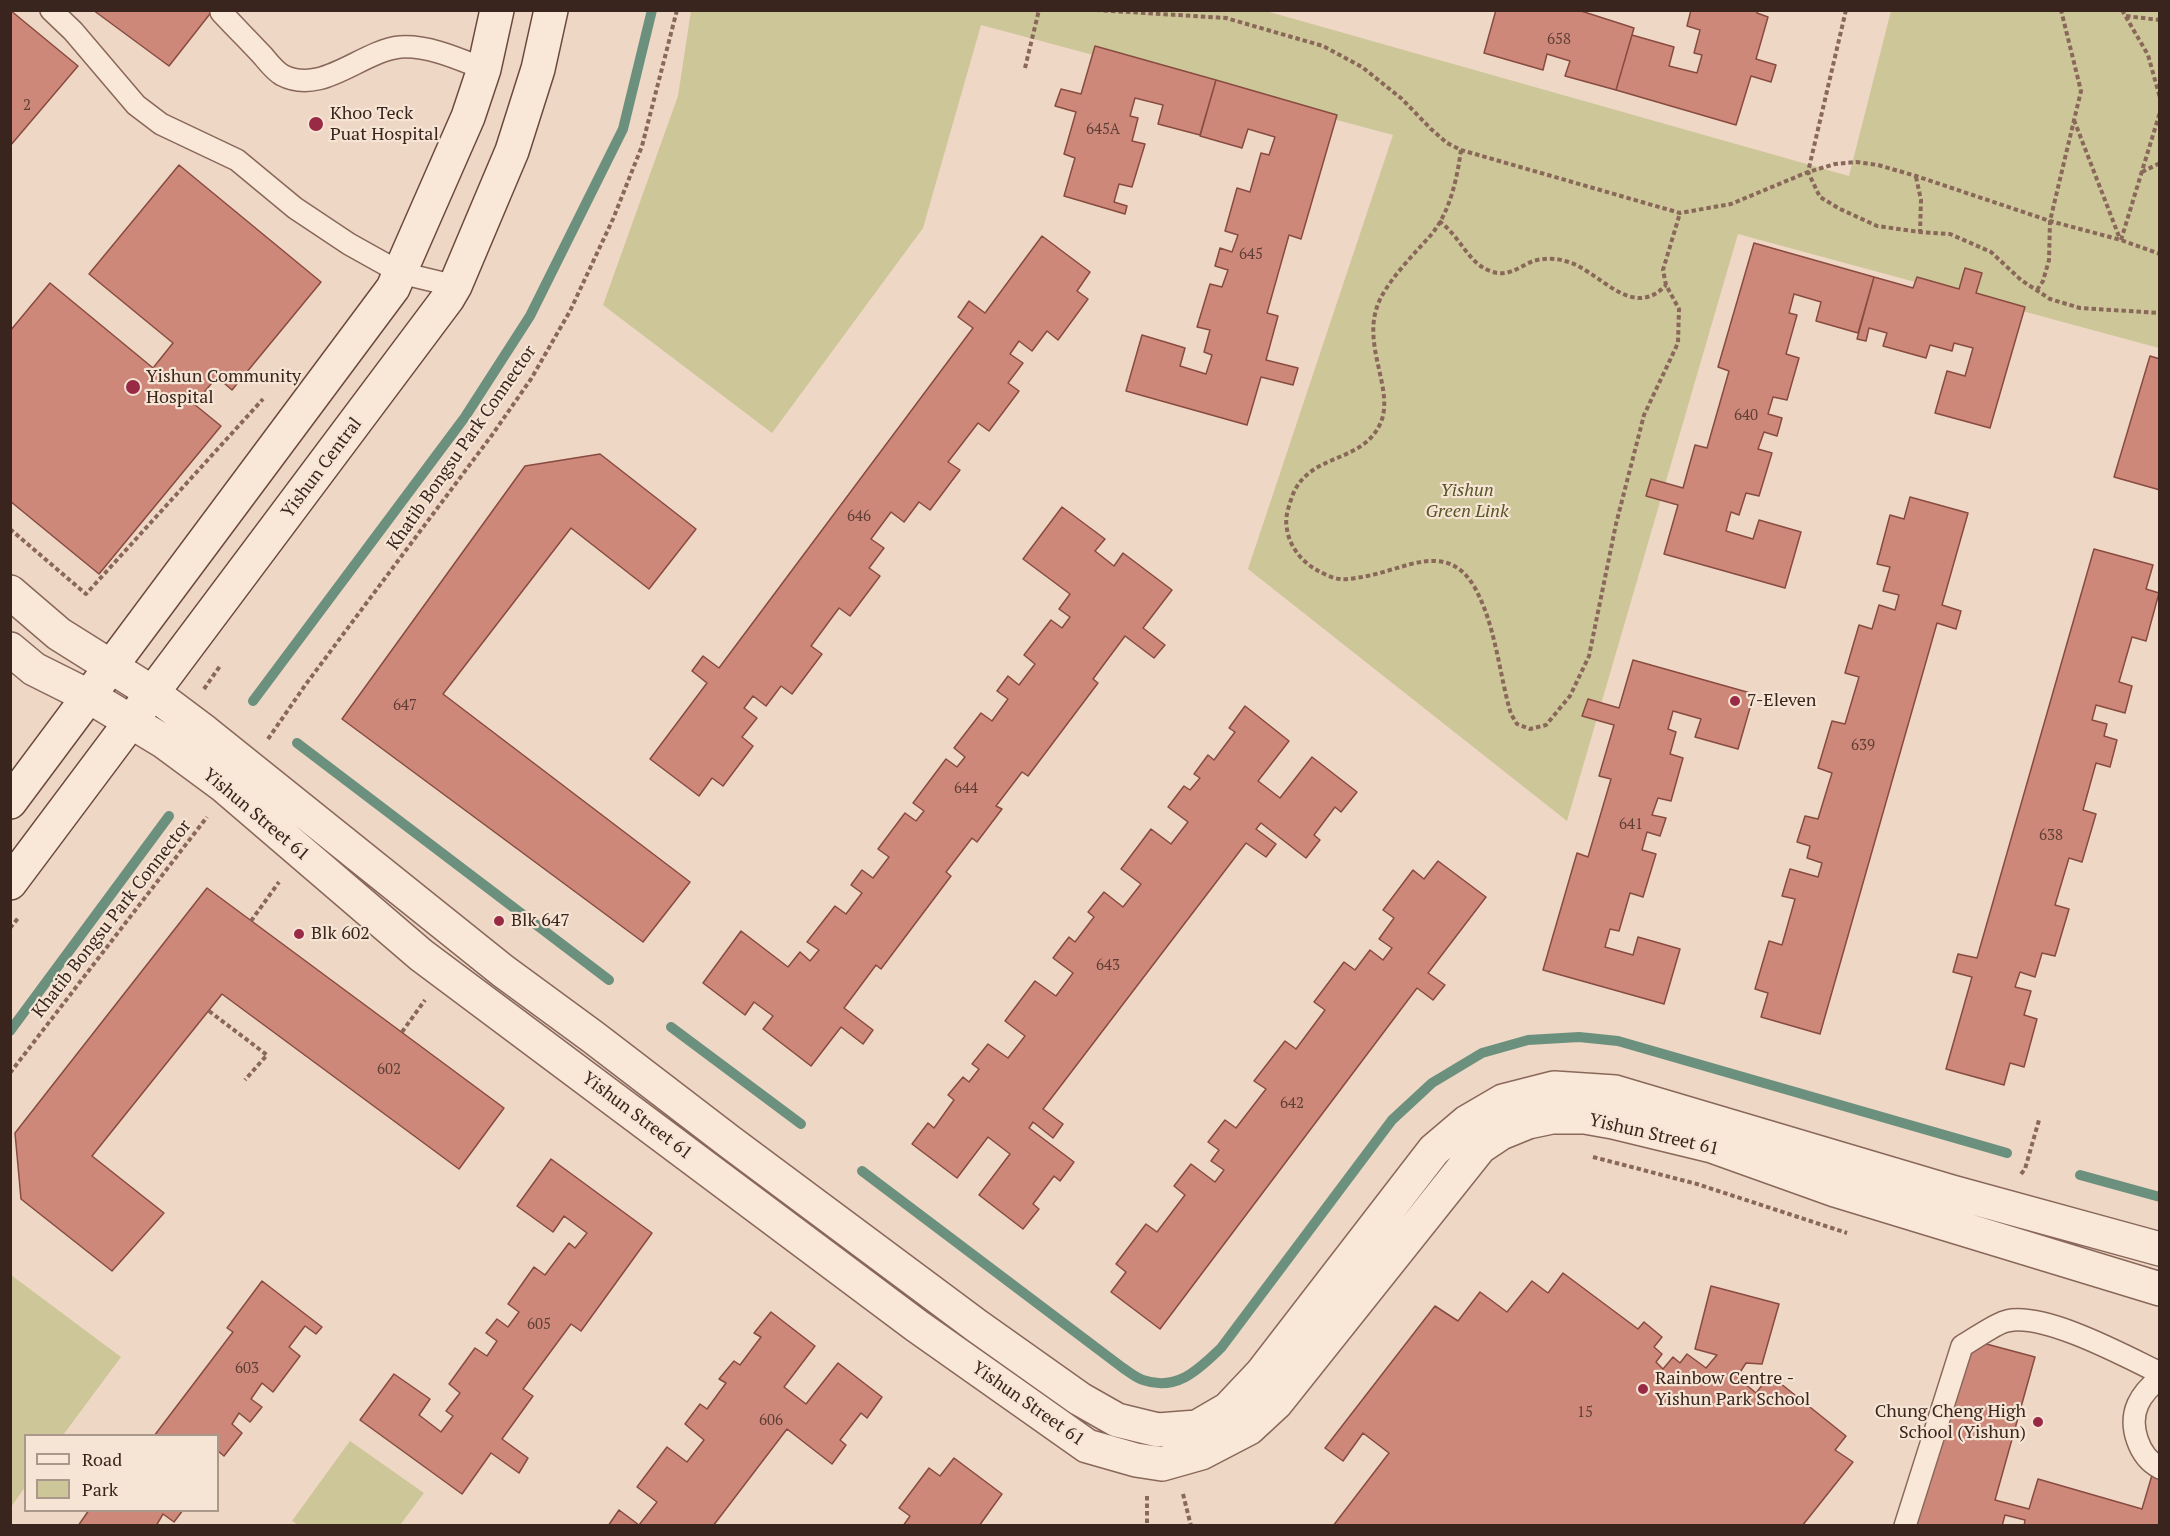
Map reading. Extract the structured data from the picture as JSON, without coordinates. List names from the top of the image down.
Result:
{
  "streets": {
    "street": ["Yishun Central", "Yishun Street 61"],
    "path": ["Khatib Bongsu Park Connector"]
  },
  "crossings": [
    ["Yishun Central", "Yishun Street 61"]
  ],
  "parks": ["Yishun Green Link"],
  "places": [
    "Khoo Teck Puat Hospital",
    "Yishun Community Hospital",
    "7-Eleven",
    "Blk 647",
    "Blk 602",
    "Rainbow Centre - Yishun Park School",
    "Chung Cheng High School (Yishun)"
  ],
  "house_numbers": [
    "658",
    "2",
    "645A",
    "645",
    "640",
    "646",
    "647",
    "639",
    "644",
    "641",
    "638",
    "643",
    "602",
    "642",
    "605",
    "603",
    "15",
    "606"
  ],
  "legend": ["Road", "Park"]
}
